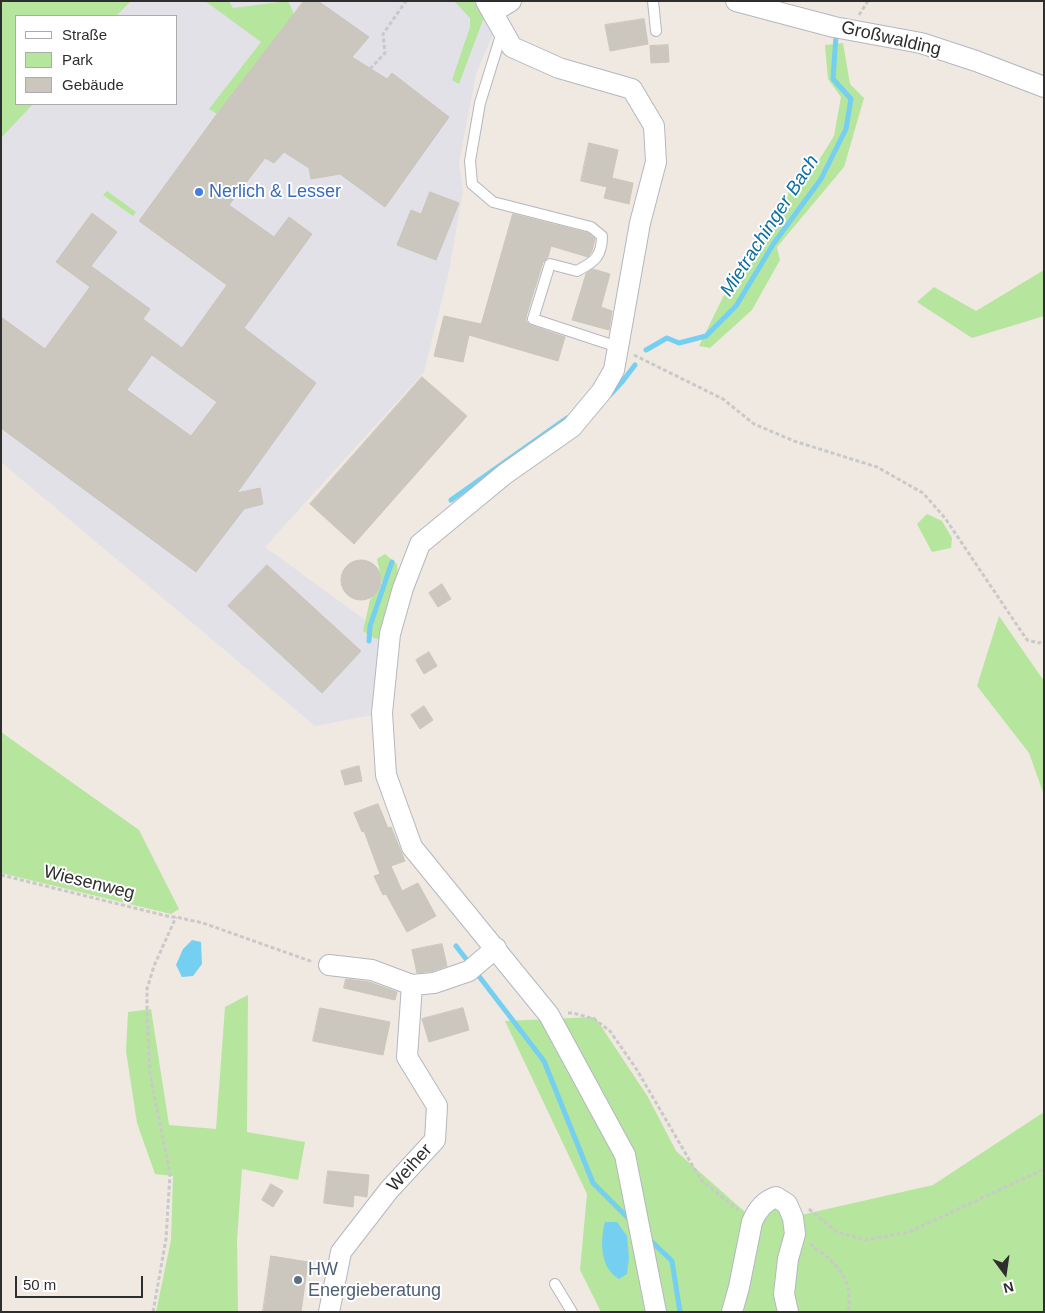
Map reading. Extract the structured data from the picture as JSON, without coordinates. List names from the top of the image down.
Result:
{
  "streets": {
    "street": ["Großwalding", "Weiher"],
    "path": ["Wiesenweg"]
  },
  "water": ["Mietrachinger Bach"],
  "places": ["Nerlich & Lesser", "HW Energieberatung"],
  "legend": ["Straße", "Park", "Gebäude"],
  "scale_bar": "50 m",
  "north": "bottom"
}
